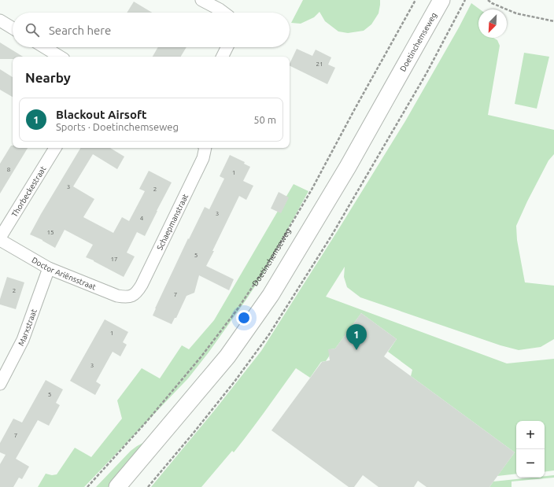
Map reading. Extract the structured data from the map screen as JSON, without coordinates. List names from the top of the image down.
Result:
{
  "streets": {
    "main road": ["Doetinchemseweg"],
    "street": [
      "Thorbeckestraat",
      "Schaepmanstraat",
      "Doctor Ariënsstraat",
      "Marxstraat"
    ]
  },
  "crossings": [
    ["Thorbeckestraat", "Doctor Ariënsstraat"],
    ["Schaepmanstraat", "Doctor Ariënsstraat"],
    ["Doctor Ariënsstraat", "Marxstraat"]
  ],
  "house_numbers": [
    "21",
    "8",
    "1",
    "3",
    "2",
    "3",
    "4",
    "15",
    "5",
    "17",
    "2",
    "7",
    "1",
    "3",
    "5",
    "7"
  ],
  "north": "bottom left",
  "page": {
    "search": "Search here",
    "heading": "Nearby",
    "list": [
      {
        "mark": "1",
        "name": "Blackout Airsoft",
        "note": "Sports · Doetinchemseweg",
        "value": "50 m"
      }
    ],
    "pins": "1",
    "map_buttons": ["+", "−"]
  }
}
